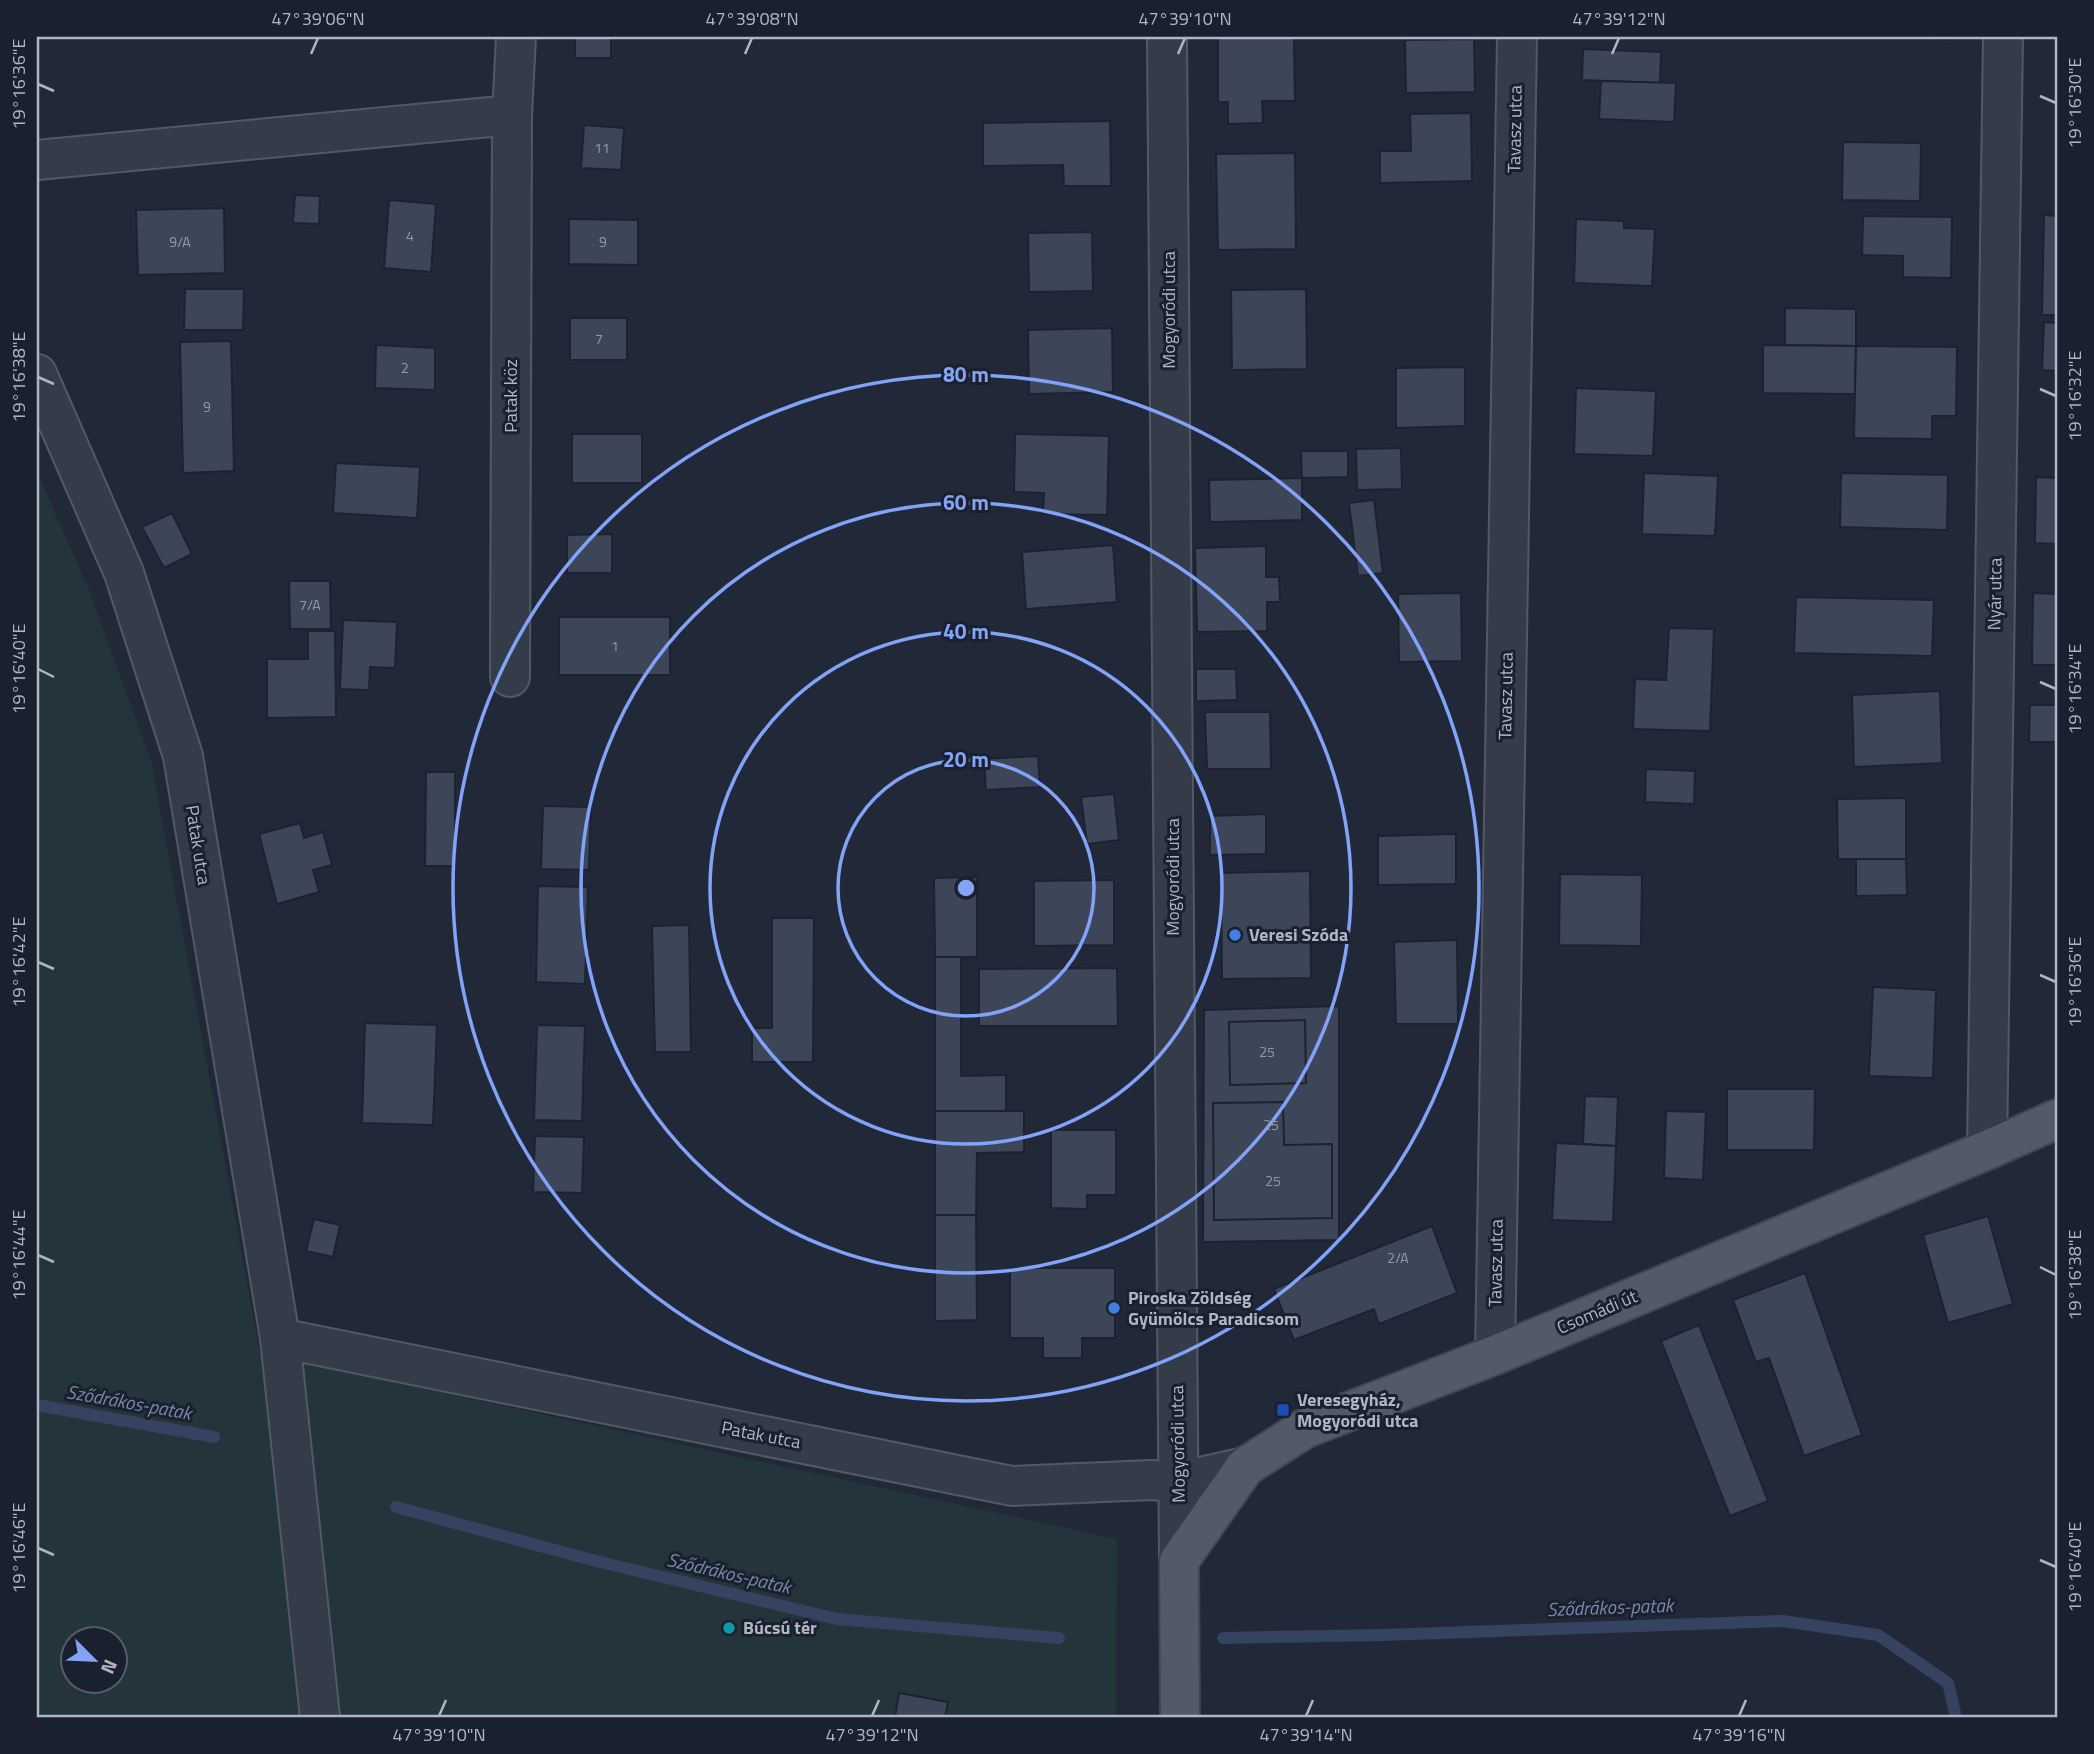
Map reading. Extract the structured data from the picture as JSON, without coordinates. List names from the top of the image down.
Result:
{
  "streets": {
    "main road": ["Mogyoródi utca", "Csomádi út"],
    "street": [
      "Tavasz utca",
      "Patak köz",
      "Nyár utca",
      "Patak utca"
    ]
  },
  "crossings": [
    ["Tavasz utca", "Csomádi út"],
    ["Mogyoródi utca", "Patak utca"],
    ["Mogyoródi utca", "Csomádi út"],
    ["Nyár utca", "Csomádi út"],
    ["Patak utca", "Csomádi út"]
  ],
  "water": ["Sződrákos-patak"],
  "places": {
    "other": ["Veresi Szóda", "Piroska Zöldség Gyümölcs Paradicsom", "Búcsú tér"],
    "transit": ["Veresegyház, Mogyoródi utca"]
  },
  "house_numbers": [
    "11",
    "4",
    "9/A",
    "9",
    "7",
    "2",
    "9",
    "7/A",
    "1",
    "25",
    "25",
    "25",
    "2/A"
  ],
  "north": "bottom right",
  "coordinates": [
    "47°39'06\"N",
    "47°39'08\"N",
    "47°39'10\"N",
    "47°39'12\"N",
    "19°16'36\"E",
    "19°16'30\"E",
    "19°16'38\"E",
    "19°16'32\"E",
    "19°16'40\"E",
    "19°16'34\"E",
    "19°16'42\"E",
    "19°16'44\"E",
    "19°16'46\"E",
    "47°39'14\"N",
    "47°39'16\"N"
  ],
  "rings": [
    "80 m",
    "60 m",
    "40 m",
    "20 m"
  ]
}
